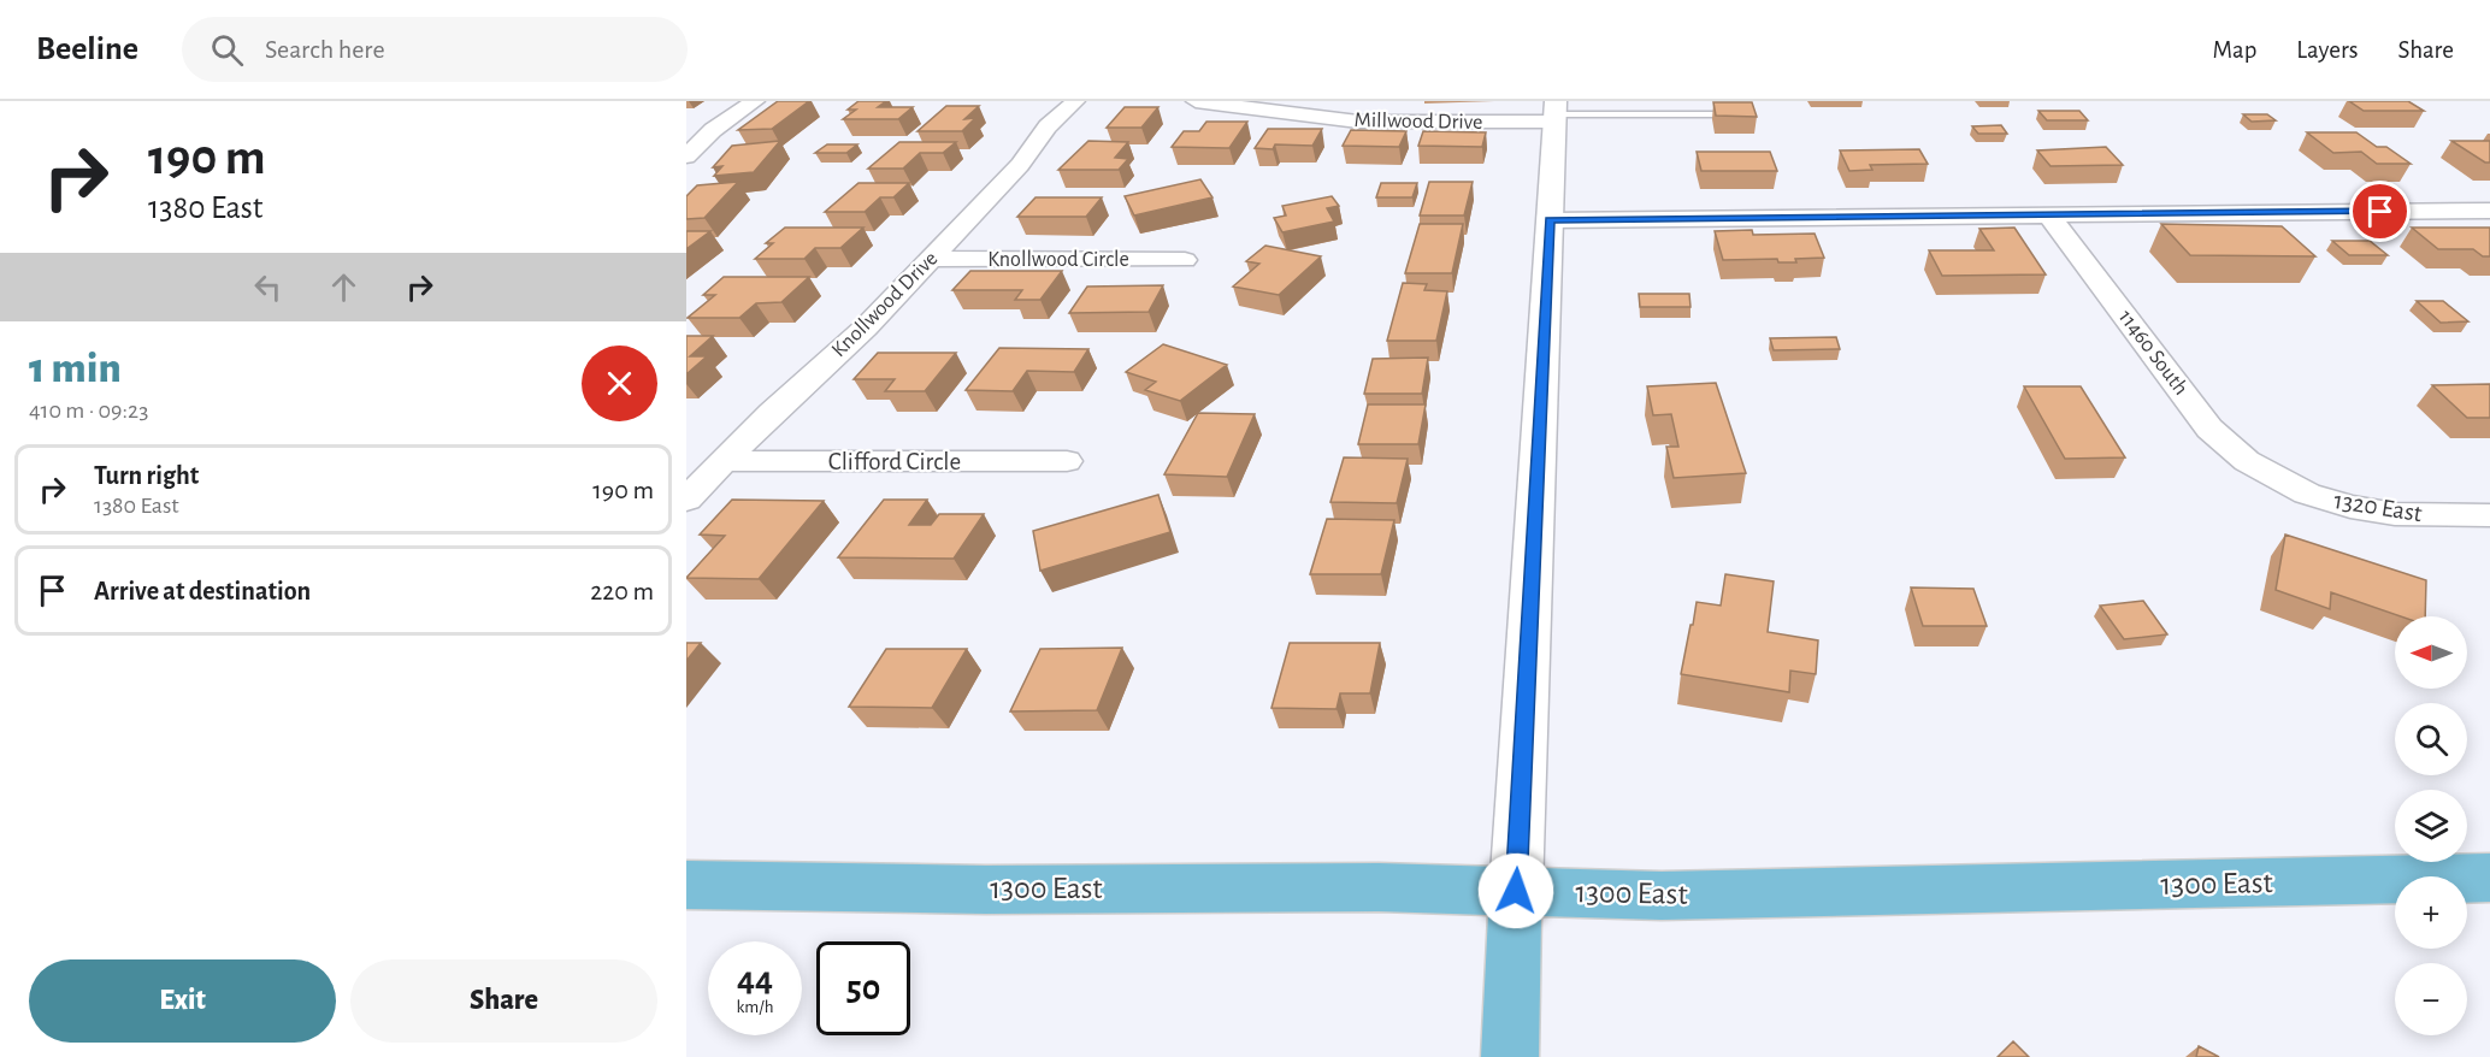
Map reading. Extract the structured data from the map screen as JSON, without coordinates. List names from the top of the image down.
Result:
{
  "streets": {
    "main road": ["1300 East"],
    "street": [
      "Millwood Drive",
      "Knollwood Circle",
      "Knollwood Drive",
      "11460 South",
      "Clifford Circle",
      "1320 East"
    ]
  },
  "crossings": [
    ["Knollwood Circle", "Knollwood Drive"],
    ["Knollwood Drive", "Clifford Circle"],
    ["11460 South", "1320 East"]
  ],
  "north": "left",
  "page": {
    "header": "Beeline",
    "search": "Search here",
    "nav": ["Map", "Layers", "Share"],
    "turn": ["190 m", "1380 East"],
    "heading": ["1 min", "410 m · 09:23"],
    "list": [
      {
        "name": "Turn right",
        "note": "1380 East",
        "value": "190 m"
      },
      {
        "name": "Arrive at destination",
        "value": "220 m"
      }
    ],
    "map_buttons": ["+", "−"],
    "speed": "44 km/h",
    "limit": "50",
    "buttons": ["Exit", "Share"]
  }
}
